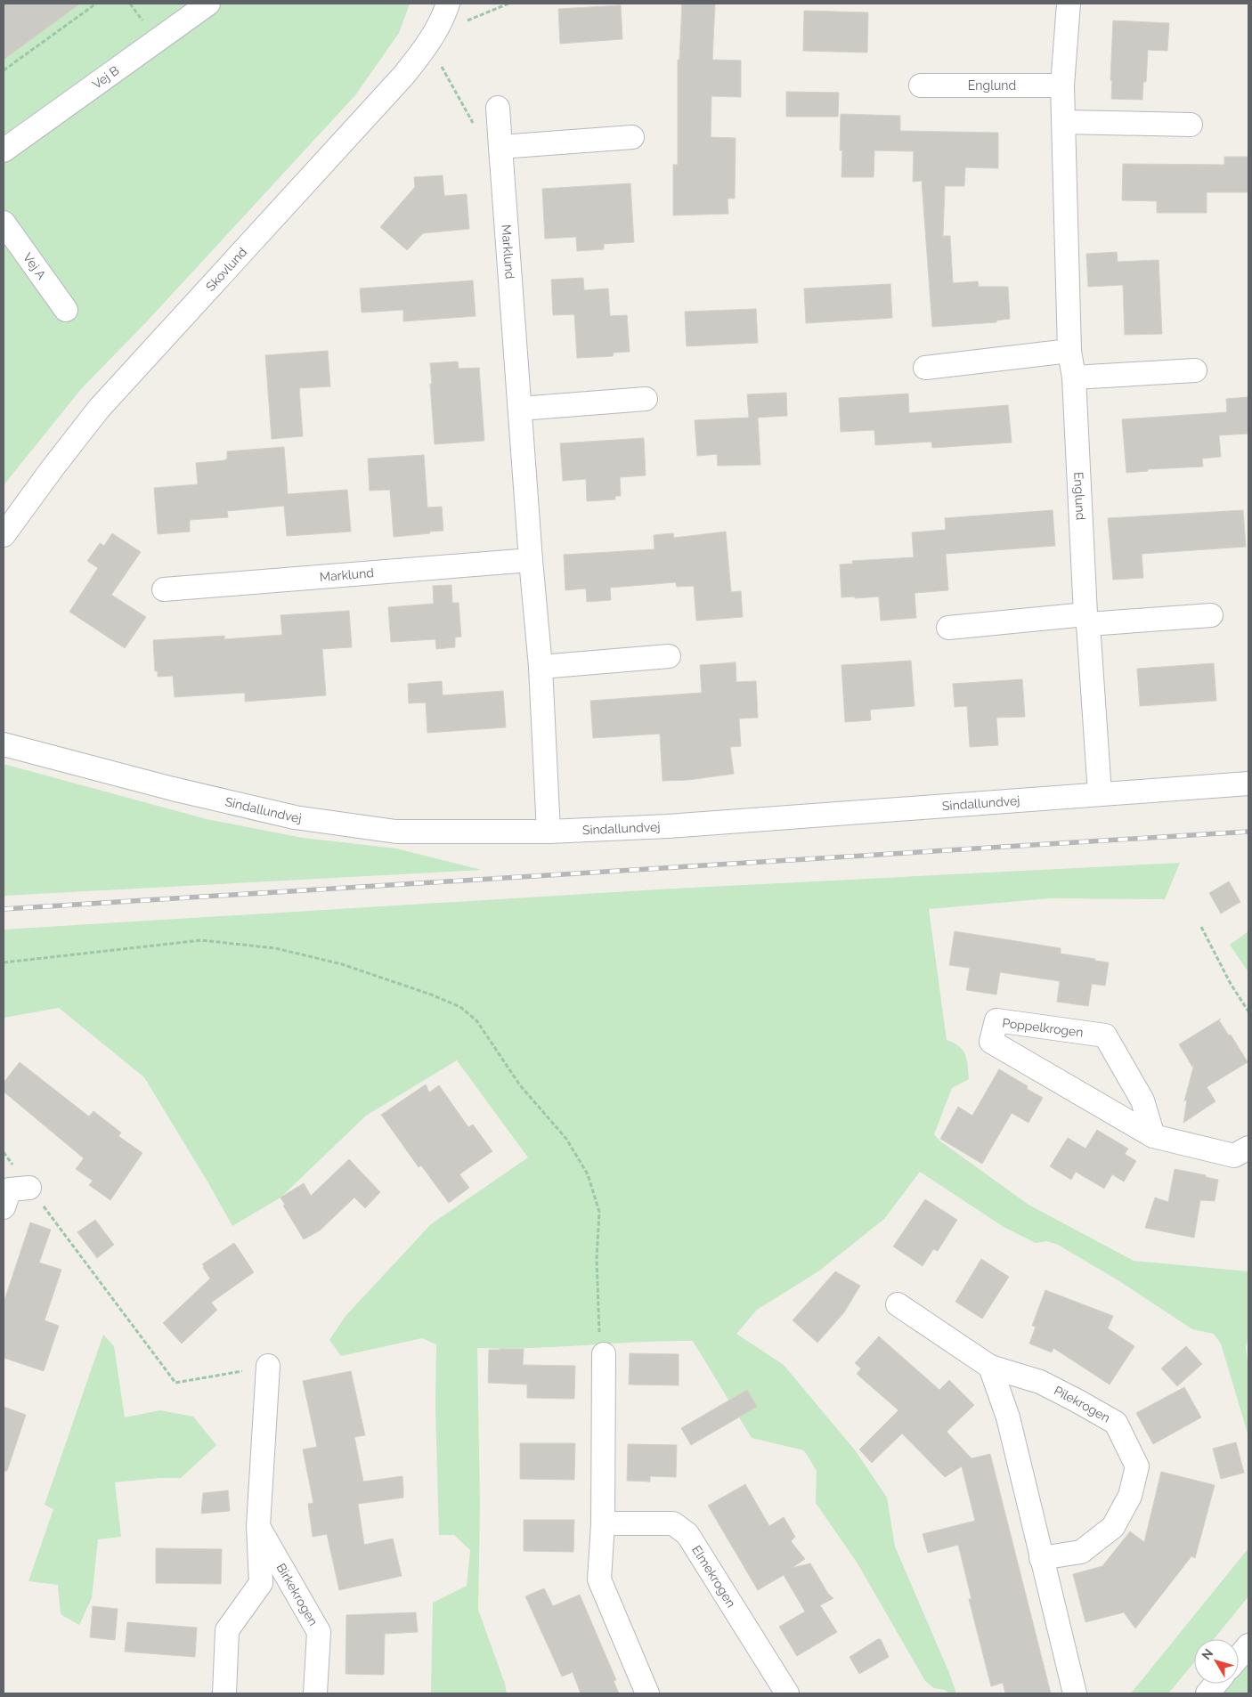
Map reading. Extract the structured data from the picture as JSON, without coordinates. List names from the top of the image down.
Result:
{
  "streets": {
    "street": [
      "Vej B",
      "Englund",
      "Marklund",
      "Vej A",
      "Skovlund",
      "Sindallundvej",
      "Poppelkrogen",
      "Pilekrogen",
      "Elmekrogen",
      "Birkekrogen"
    ]
  },
  "crossings": [
    ["Englund", "Sindallundvej"],
    ["Marklund", "Sindallundvej"]
  ],
  "north": "top left"
}
